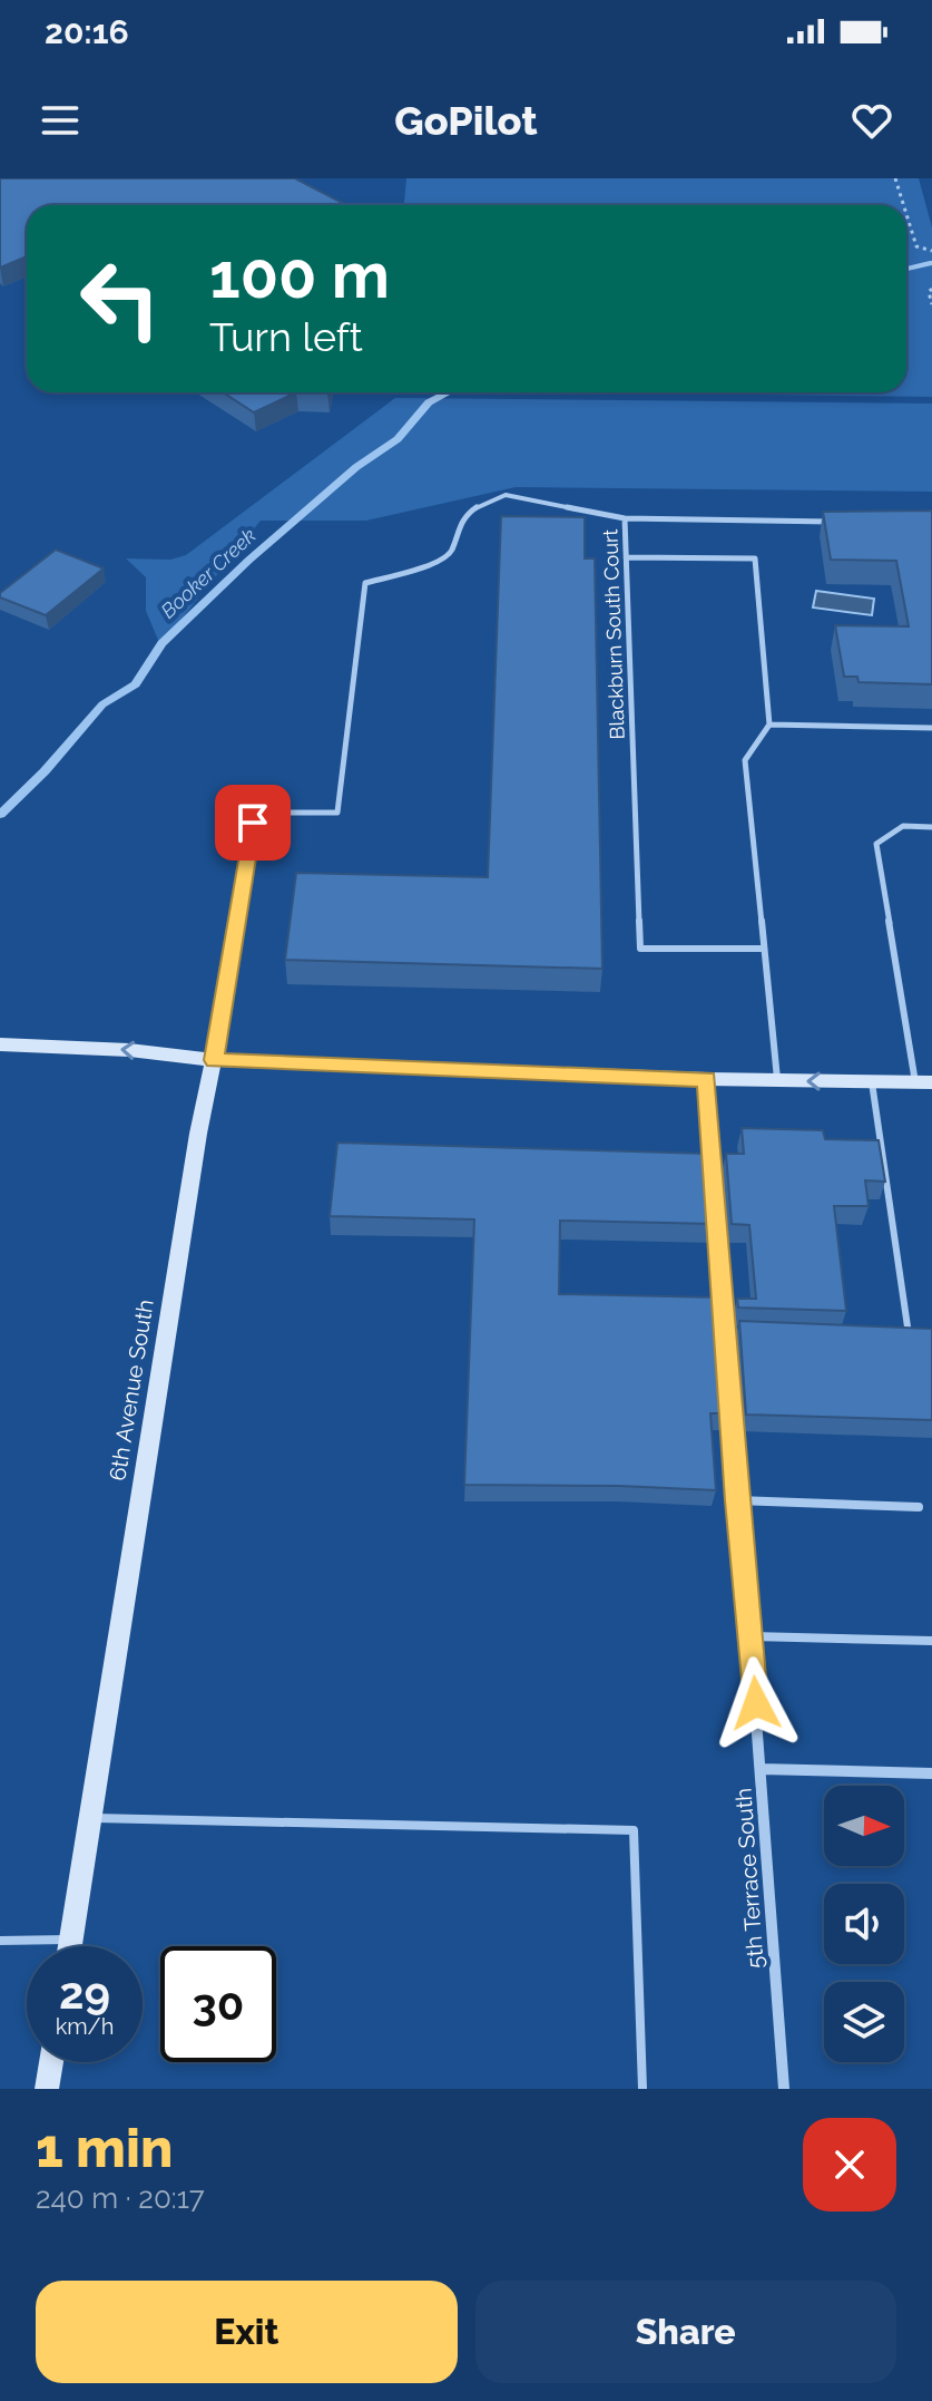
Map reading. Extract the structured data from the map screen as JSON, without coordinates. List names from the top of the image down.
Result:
{
  "streets": {
    "main road": ["6th Avenue South"],
    "street": ["5th Terrace South"],
    "lane": ["Blackburn South Court"]
  },
  "crossings": [
    ["Blackburn South Court", "6th Avenue South"]
  ],
  "water": ["Booker Creek"],
  "north": "right",
  "page": {
    "status": "20:16",
    "header": "GoPilot",
    "turn": ["100 m", "Turn left"],
    "speed": "29 km/h",
    "limit": "30",
    "heading": ["1 min", "240 m · 20:17"],
    "buttons": ["Exit", "Share"]
  }
}
